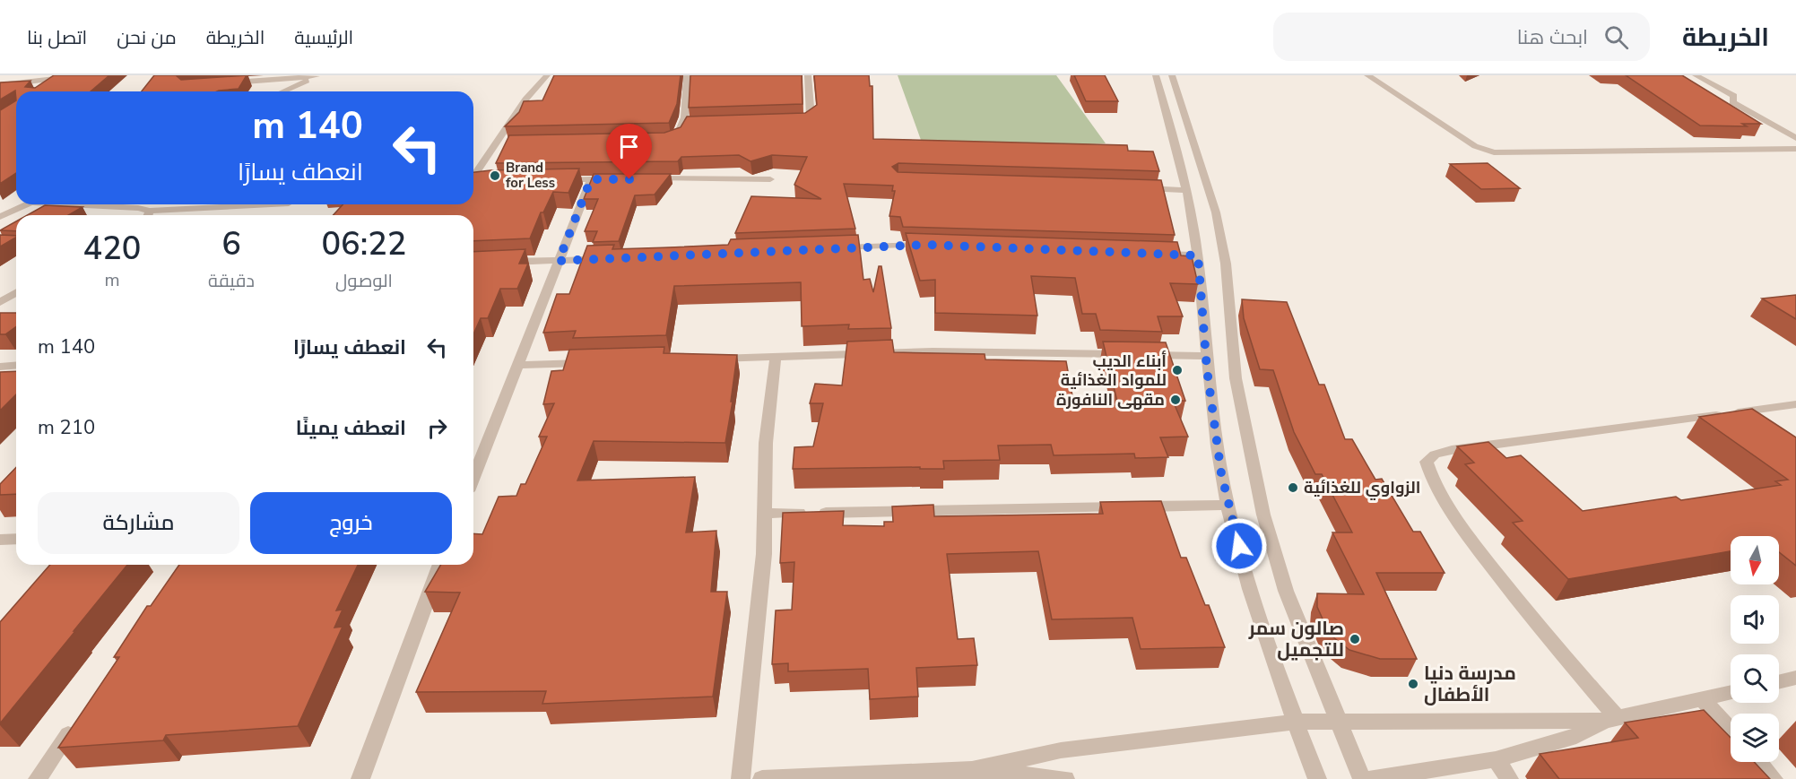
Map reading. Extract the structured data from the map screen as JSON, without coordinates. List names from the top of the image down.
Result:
{
  "places": [
    "Brand for Less",
    "أبناء الديب للمواد الغذائية",
    "مقهى النافورة",
    "الزواوي للغذائية",
    "صالون سمر للتجميل",
    "مدرسة دنيا الأطفال"
  ],
  "north": "bottom",
  "page": {
    "header": "الخريطة",
    "search": "ابحث هنا",
    "nav": [
      "الرئيسية",
      "الخريطة",
      "من نحن",
      "اتصل بنا"
    ],
    "turn": ["140 m", "انعطف يسارًا"],
    "eta": [
      "06:22",
      "الوصول",
      "6",
      "دقيقة",
      "420",
      "m"
    ],
    "list": [
      {
        "name": "انعطف يسارًا",
        "value": "140 m"
      },
      {
        "name": "انعطف يمينًا",
        "value": "210 m"
      }
    ],
    "buttons": ["خروج", "مشاركة"]
  }
}
